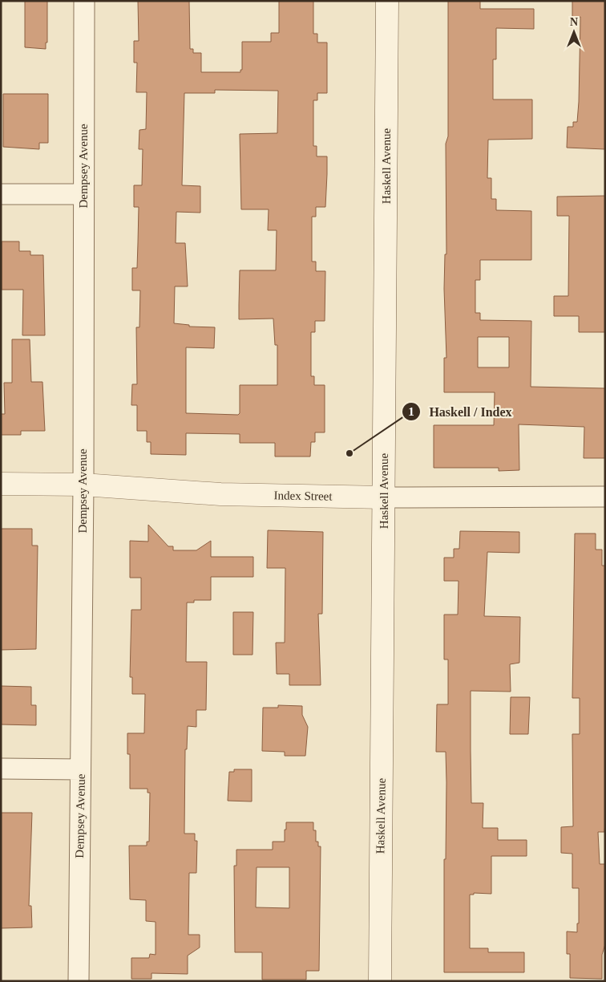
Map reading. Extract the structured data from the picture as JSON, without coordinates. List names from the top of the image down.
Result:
{
  "streets": {
    "main road": ["Haskell Avenue", "Index Street"],
    "street": ["Dempsey Avenue"]
  },
  "crossings": [
    ["Dempsey Avenue", "Index Street"],
    ["Haskell Avenue", "Index Street"]
  ],
  "places": ["Haskell / Index"],
  "north": "top"
}
